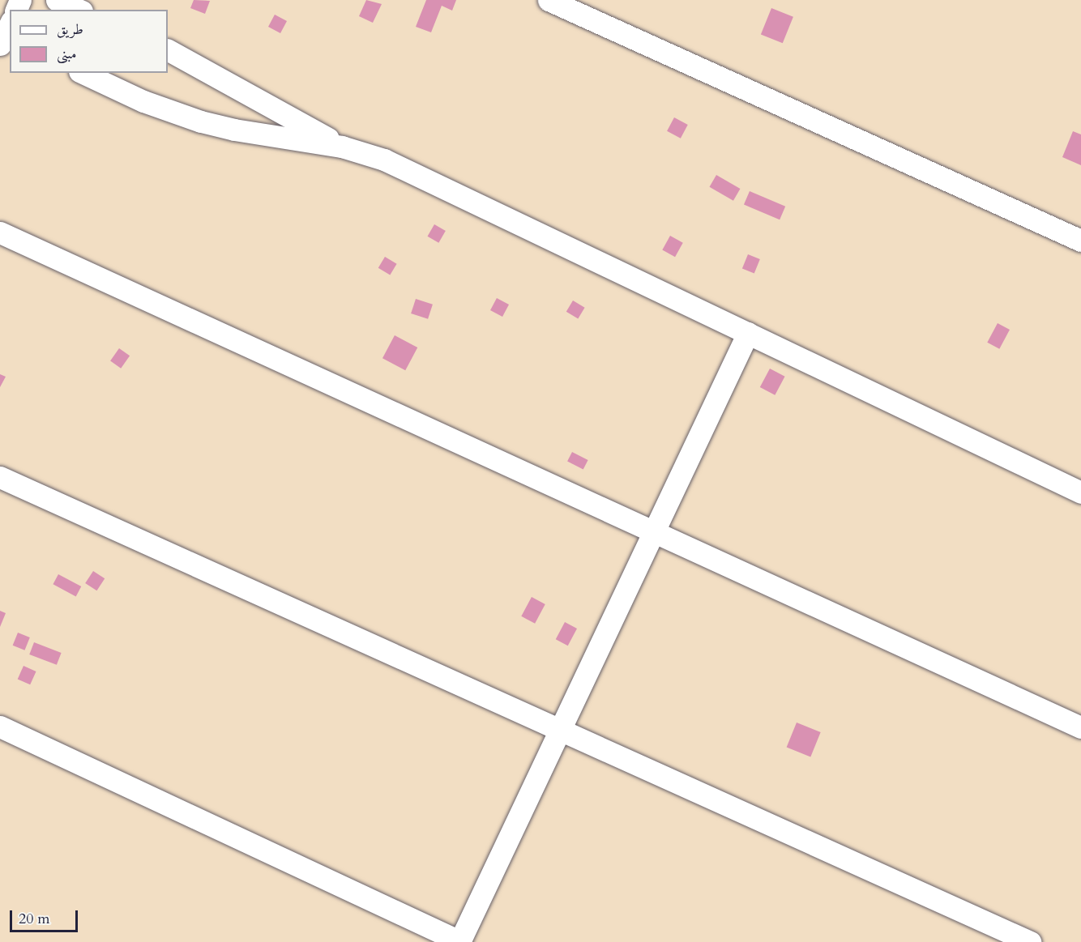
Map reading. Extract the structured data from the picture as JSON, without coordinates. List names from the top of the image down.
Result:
{
  "legend": ["طريق", "مبنى"],
  "scale_bar": "20 m"
}
